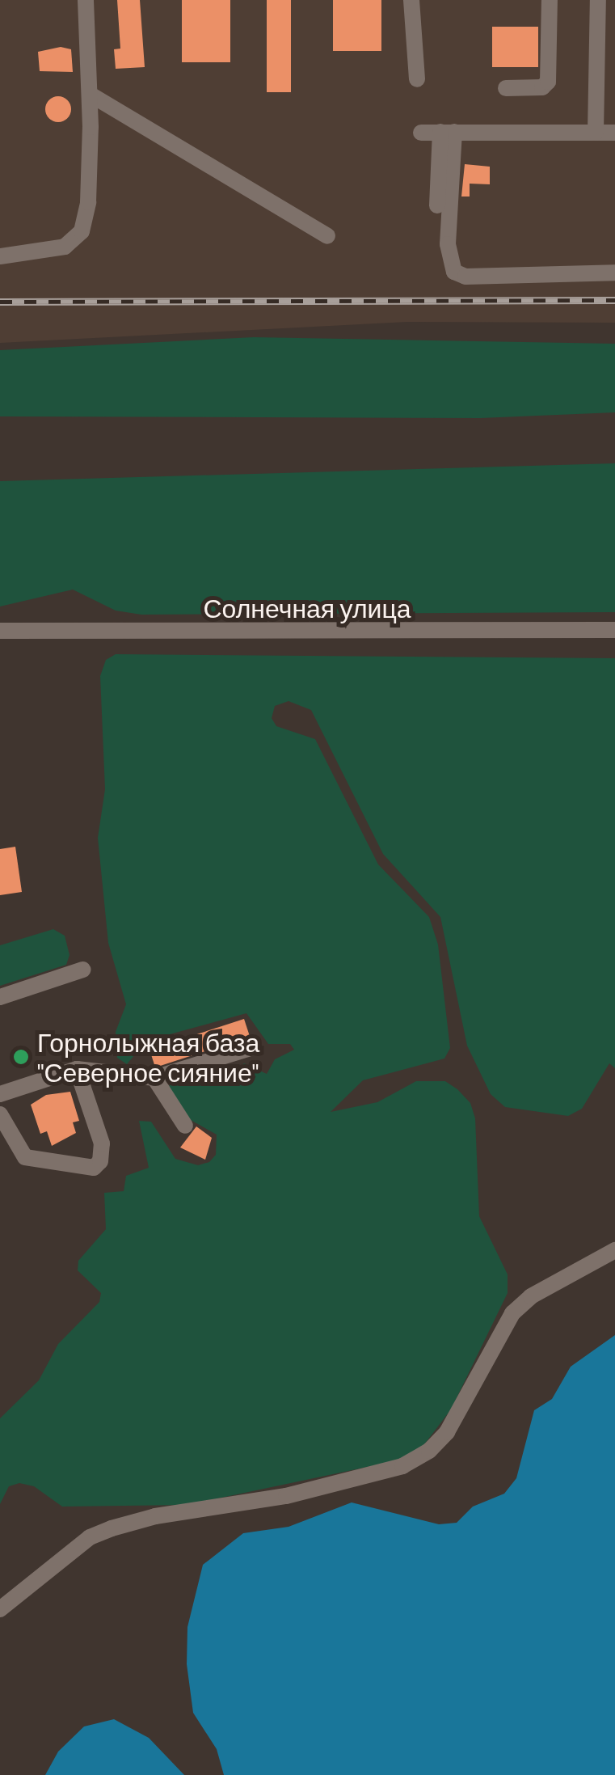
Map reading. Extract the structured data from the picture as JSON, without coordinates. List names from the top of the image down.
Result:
{
  "streets": {
    "street": ["Солнечная улица"]
  },
  "places": ["Горнолыжная база \"Северное сияние\""]
}
